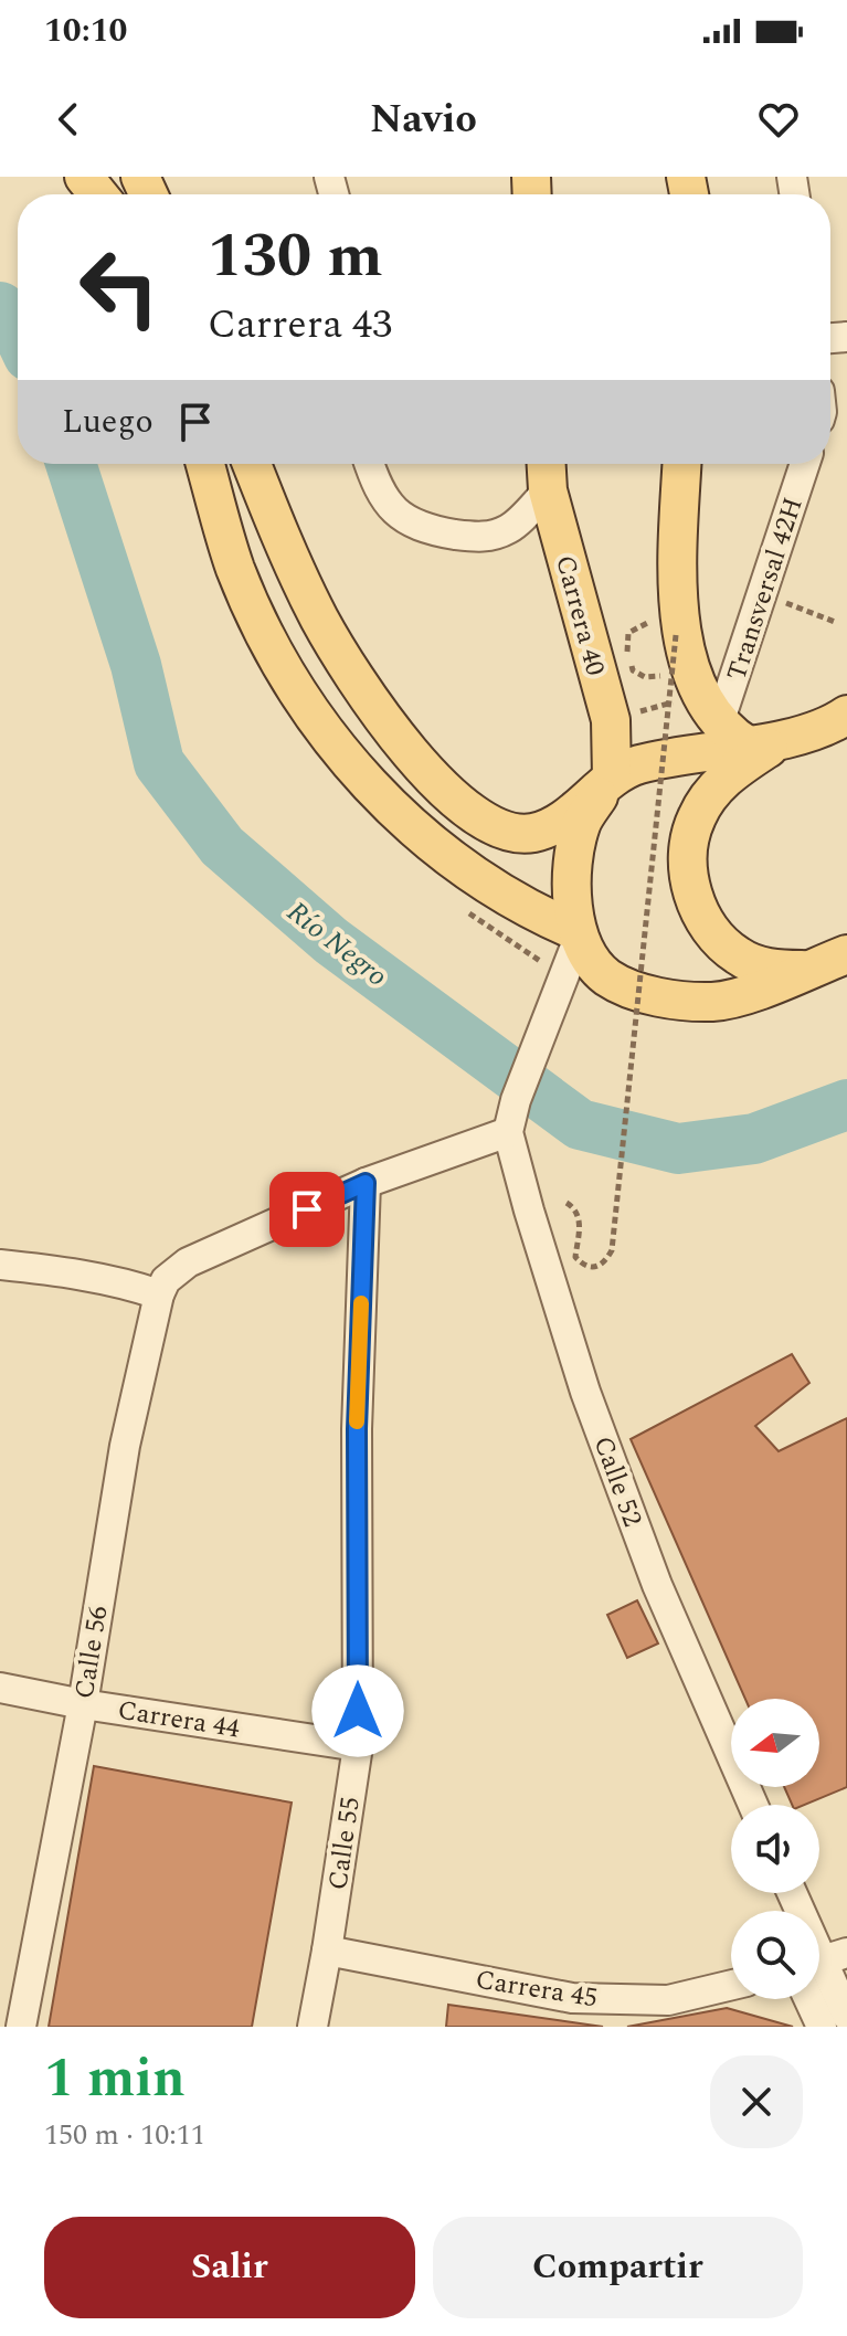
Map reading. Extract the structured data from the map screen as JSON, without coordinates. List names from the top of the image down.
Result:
{
  "streets": {
    "main road": ["Carrera 40"],
    "street": [
      "Transversal 42H",
      "Calle 52",
      "Calle 56",
      "Carrera 44",
      "Calle 55",
      "Carrera 45"
    ]
  },
  "crossings": [
    ["Calle 56", "Carrera 44"],
    ["Carrera 44", "Calle 55"],
    ["Calle 55", "Carrera 45"]
  ],
  "water": ["Río Negro"],
  "north": "left",
  "page": {
    "status": "10:10",
    "header": "Navio",
    "turn": ["130 m", "Carrera 43"],
    "then": "Luego",
    "heading": ["1 min", "150 m · 10:11"],
    "buttons": ["Salir", "Compartir"]
  }
}
